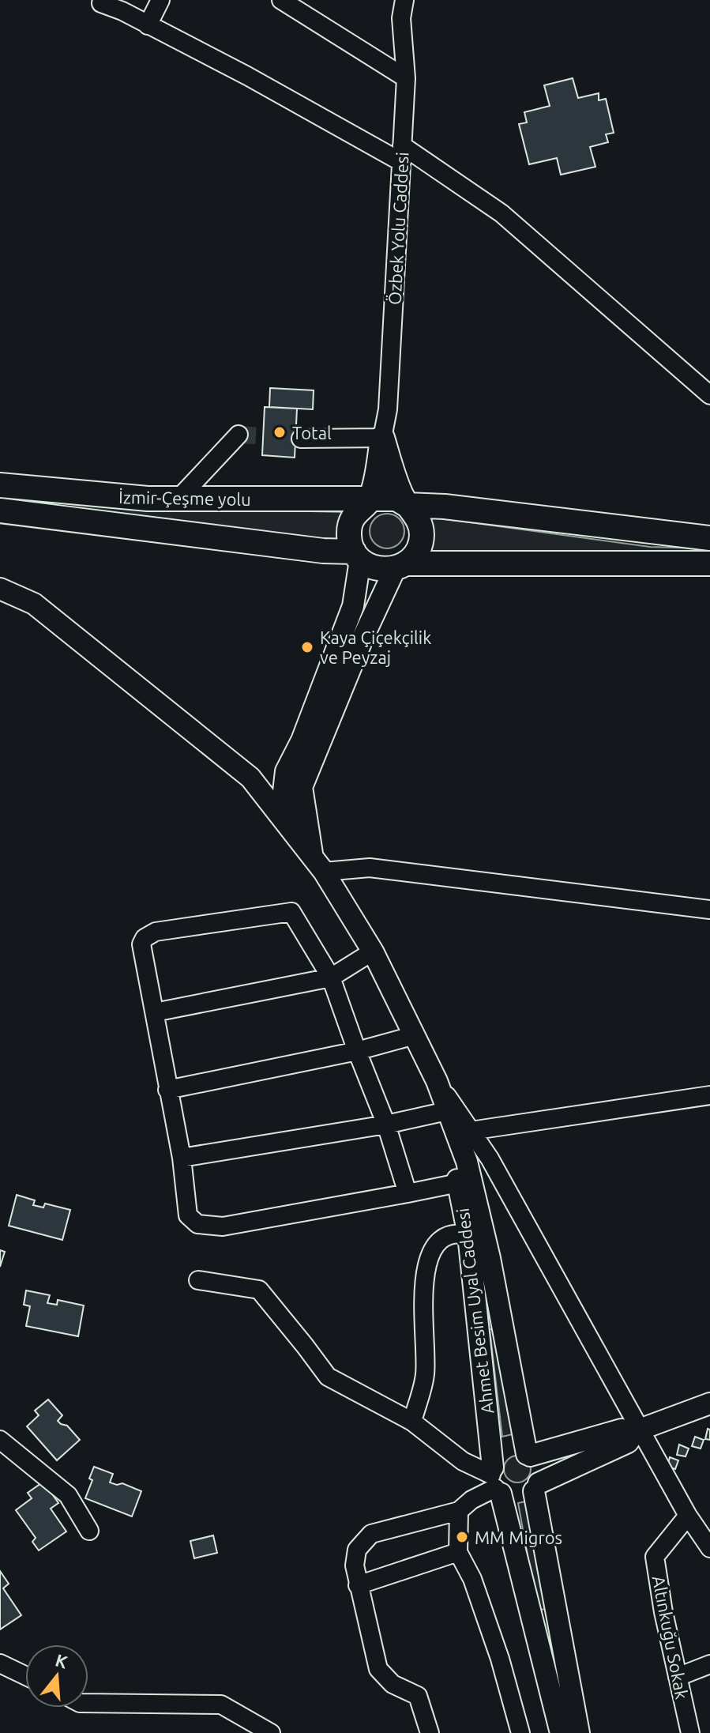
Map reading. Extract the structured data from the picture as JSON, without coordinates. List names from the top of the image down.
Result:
{
  "streets": {
    "highway": ["İzmir-Çeşme yolu"],
    "main road": ["Ahmet Besim Uyal Caddesi"],
    "street": ["Özbek Yolu Caddesi", "Altınkuğu Sokak"]
  },
  "places": ["Total", "Kaya Çiçekçilik ve Peyzaj", "MM Migros"],
  "north": "top"
}
